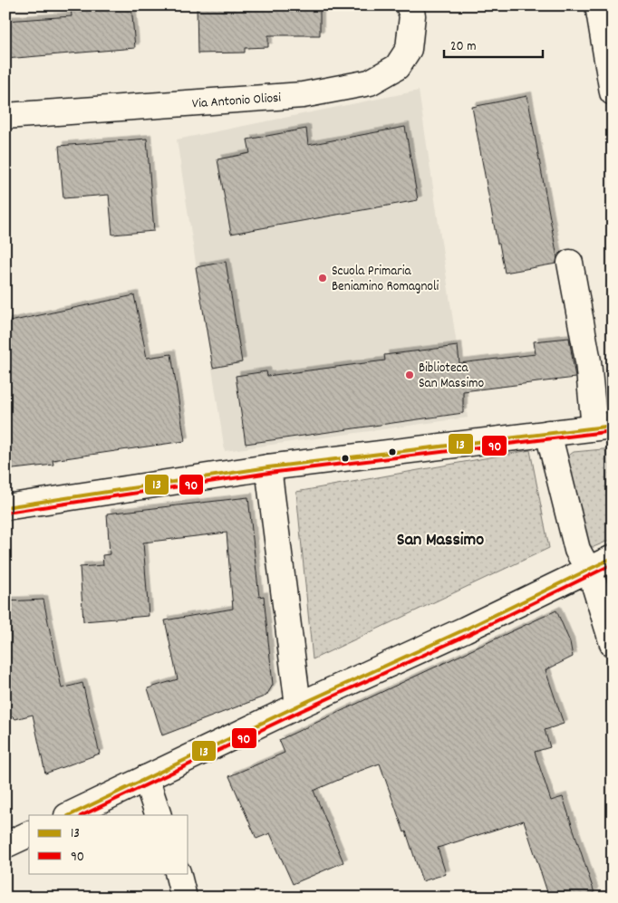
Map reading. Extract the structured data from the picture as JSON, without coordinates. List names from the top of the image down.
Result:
{
  "streets": {
    "street": ["Via Antonio Oliosi"]
  },
  "districts": ["San Massimo"],
  "places": ["Scuola Primaria Beniamino Romagnoli", "Biblioteca San Massimo"],
  "lines": ["transit line 13", "transit line 90"],
  "legend": ["13", "90"],
  "scale_bar": "20 m"
}
